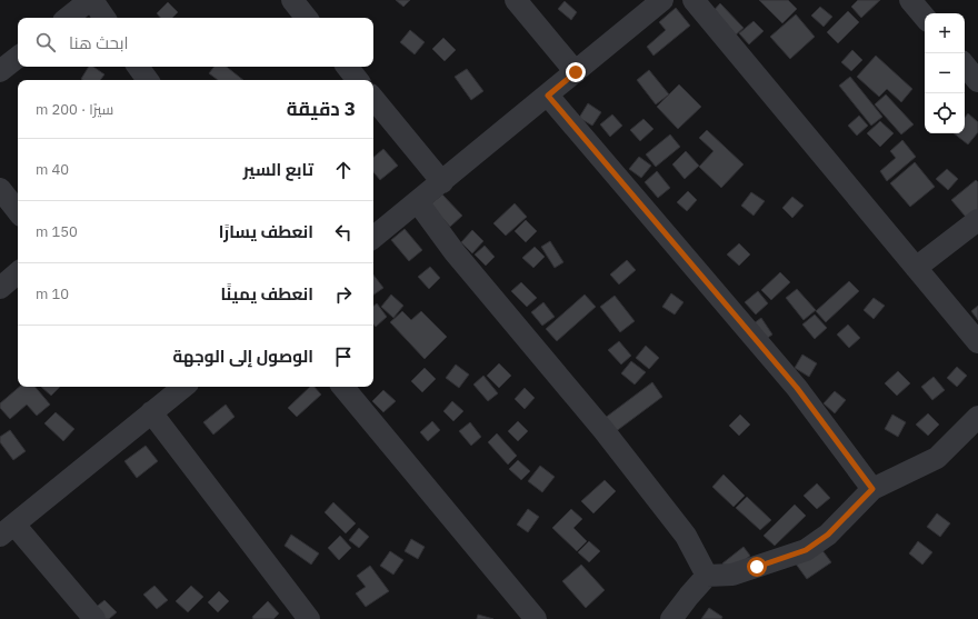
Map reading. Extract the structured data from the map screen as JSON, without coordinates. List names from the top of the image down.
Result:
{
  "page": {
    "map_buttons": ["+", "−"],
    "search": "ابحث هنا",
    "heading": ["3 دقيقة", "سيرًا · 200 m"],
    "list": [
      ["تابع السير", "40 m"],
      ["انعطف يسارًا", "150 m"],
      ["انعطف يمينًا", "10 m"],
      "الوصول إلى الوجهة"
    ]
  }
}
